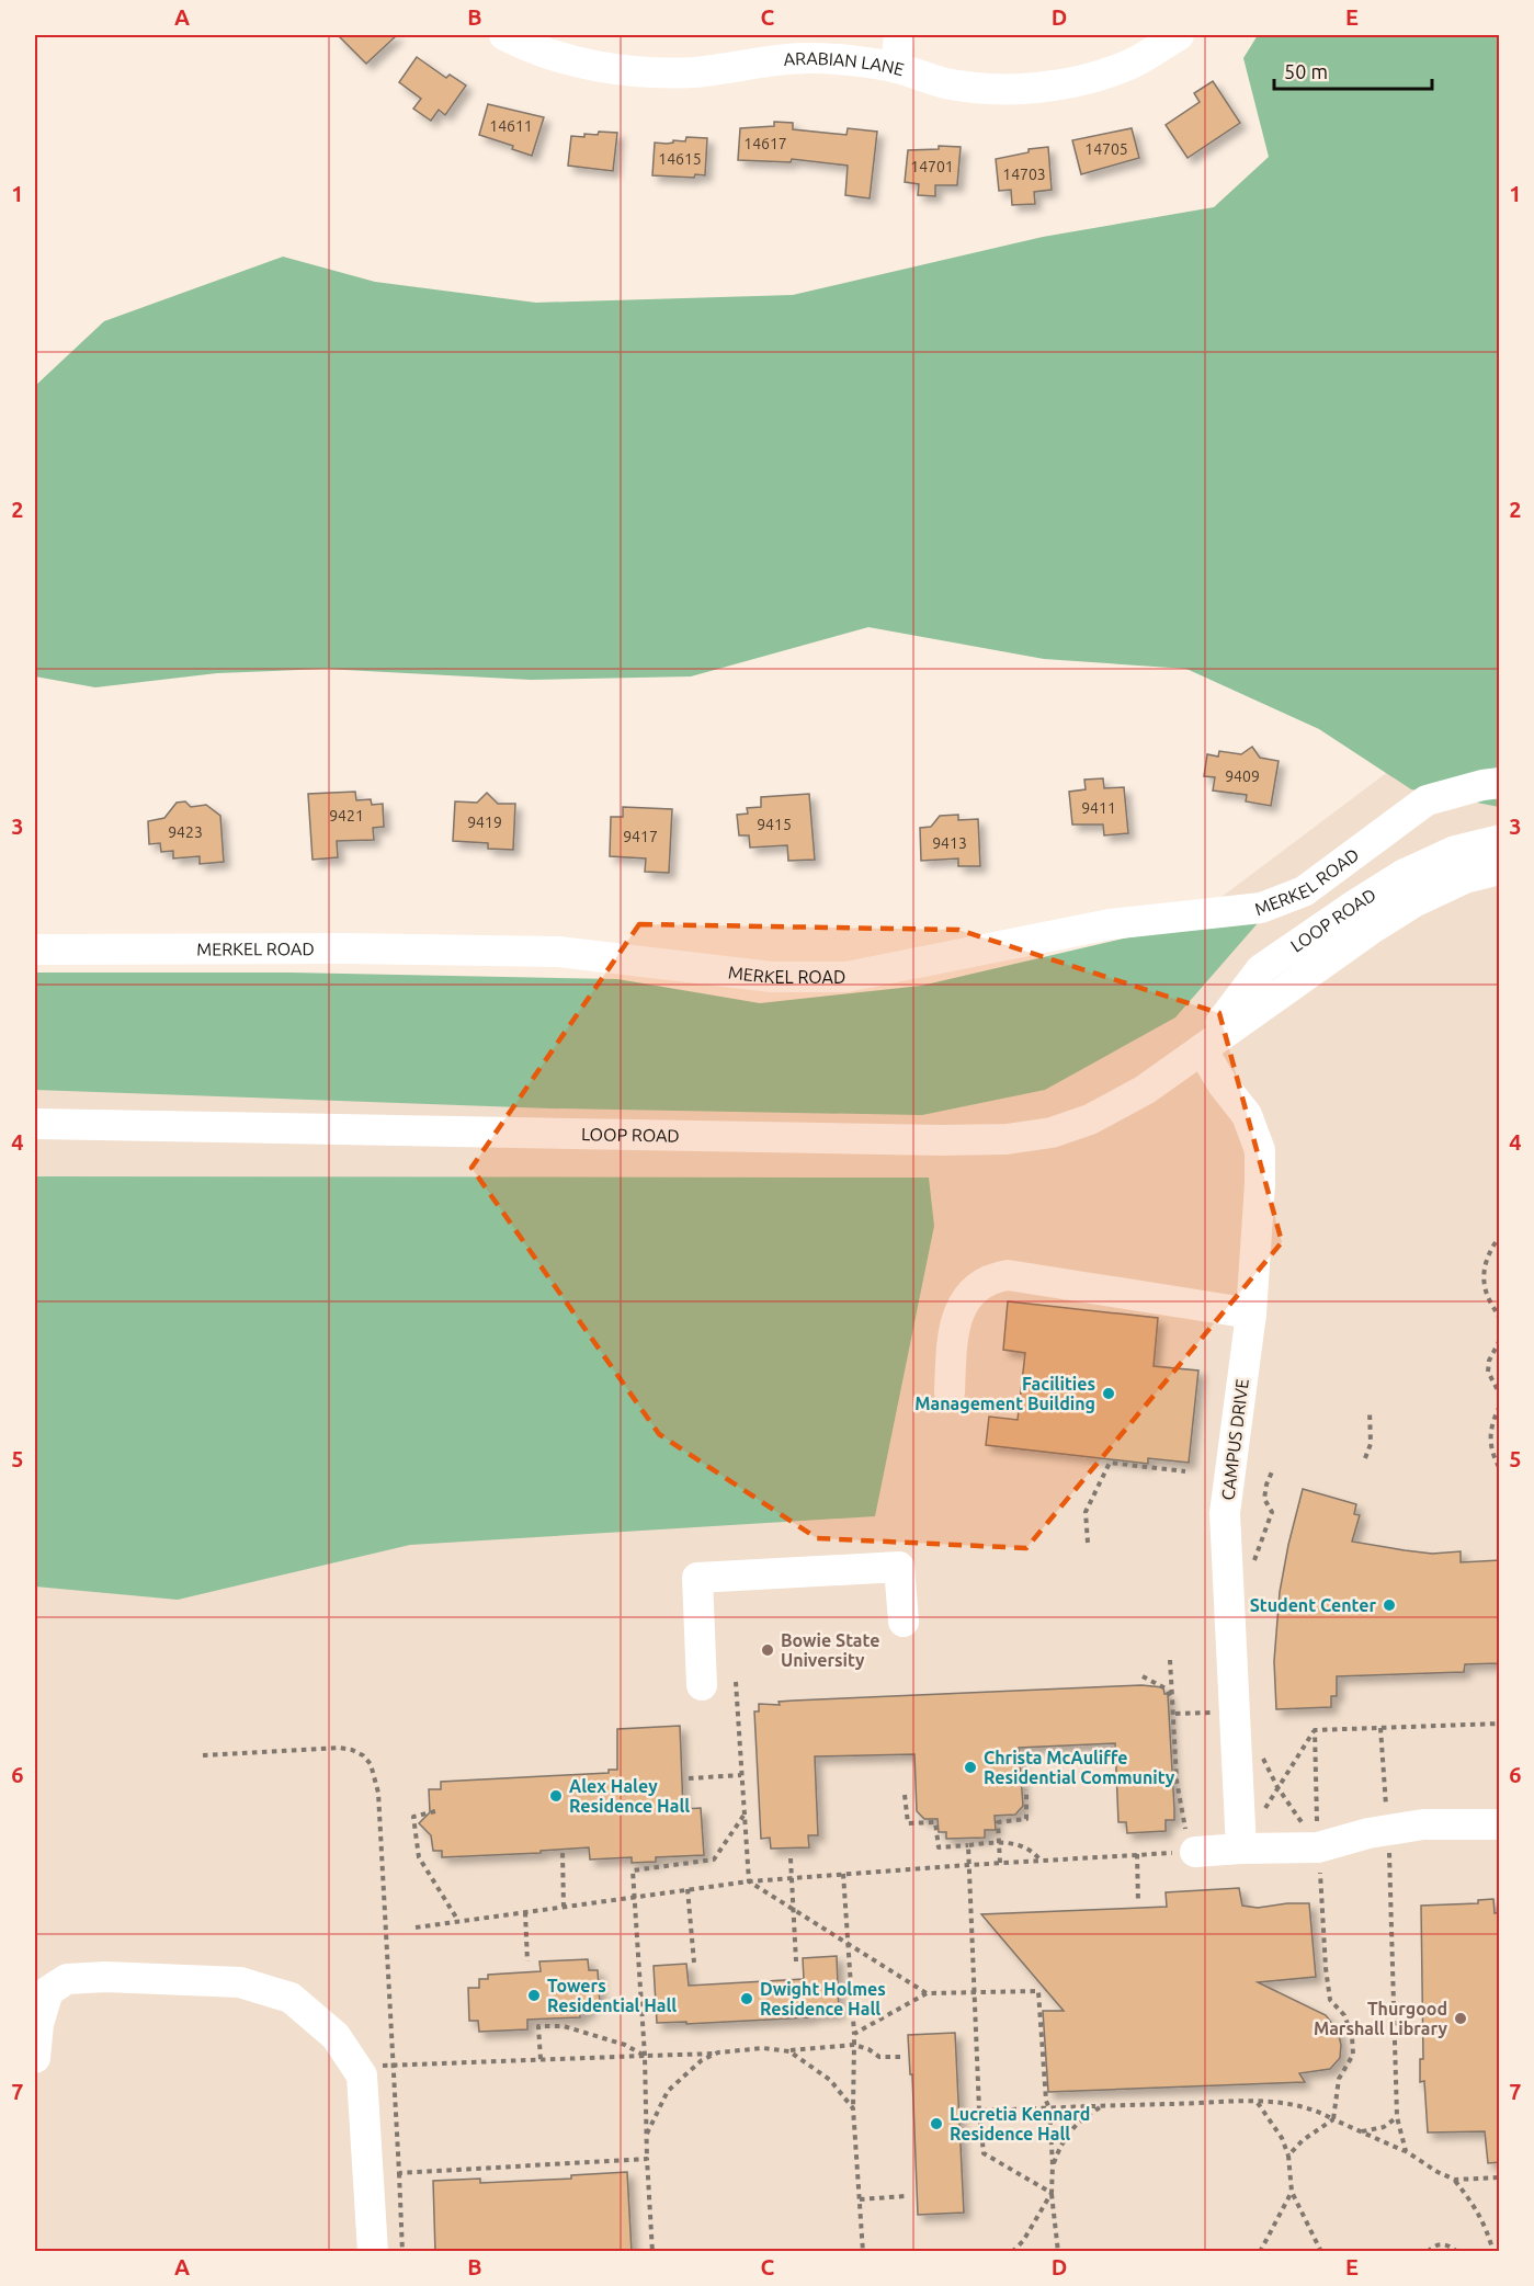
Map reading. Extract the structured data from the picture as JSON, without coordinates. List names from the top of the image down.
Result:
{
  "streets": {
    "street": [
      "ARABIAN LANE",
      "MERKEL ROAD",
      "LOOP ROAD",
      "CAMPUS DRIVE"
    ]
  },
  "crossings": [
    ["LOOP ROAD", "CAMPUS DRIVE"]
  ],
  "places": [
    "Facilities Management Building",
    "Student Center",
    "Bowie State University",
    "Christa McAuliffe Residential Community",
    "Alex Haley Residence Hall",
    "Towers Residential Hall",
    "Dwight Holmes Residence Hall",
    "Thurgood Marshall Library",
    "Lucretia Kennard Residence Hall"
  ],
  "house_numbers": [
    "14611",
    "14617",
    "14705",
    "14615",
    "14701",
    "14703",
    "9409",
    "9411",
    "9421",
    "9419",
    "9415",
    "9423",
    "9417",
    "9413"
  ],
  "scale_bar": "50 m",
  "grid": {
    "columns": [
      "A",
      "B",
      "C",
      "D",
      "E"
    ],
    "rows": [
      "1",
      "2",
      "3",
      "4",
      "5",
      "6",
      "7"
    ]
  }
}
